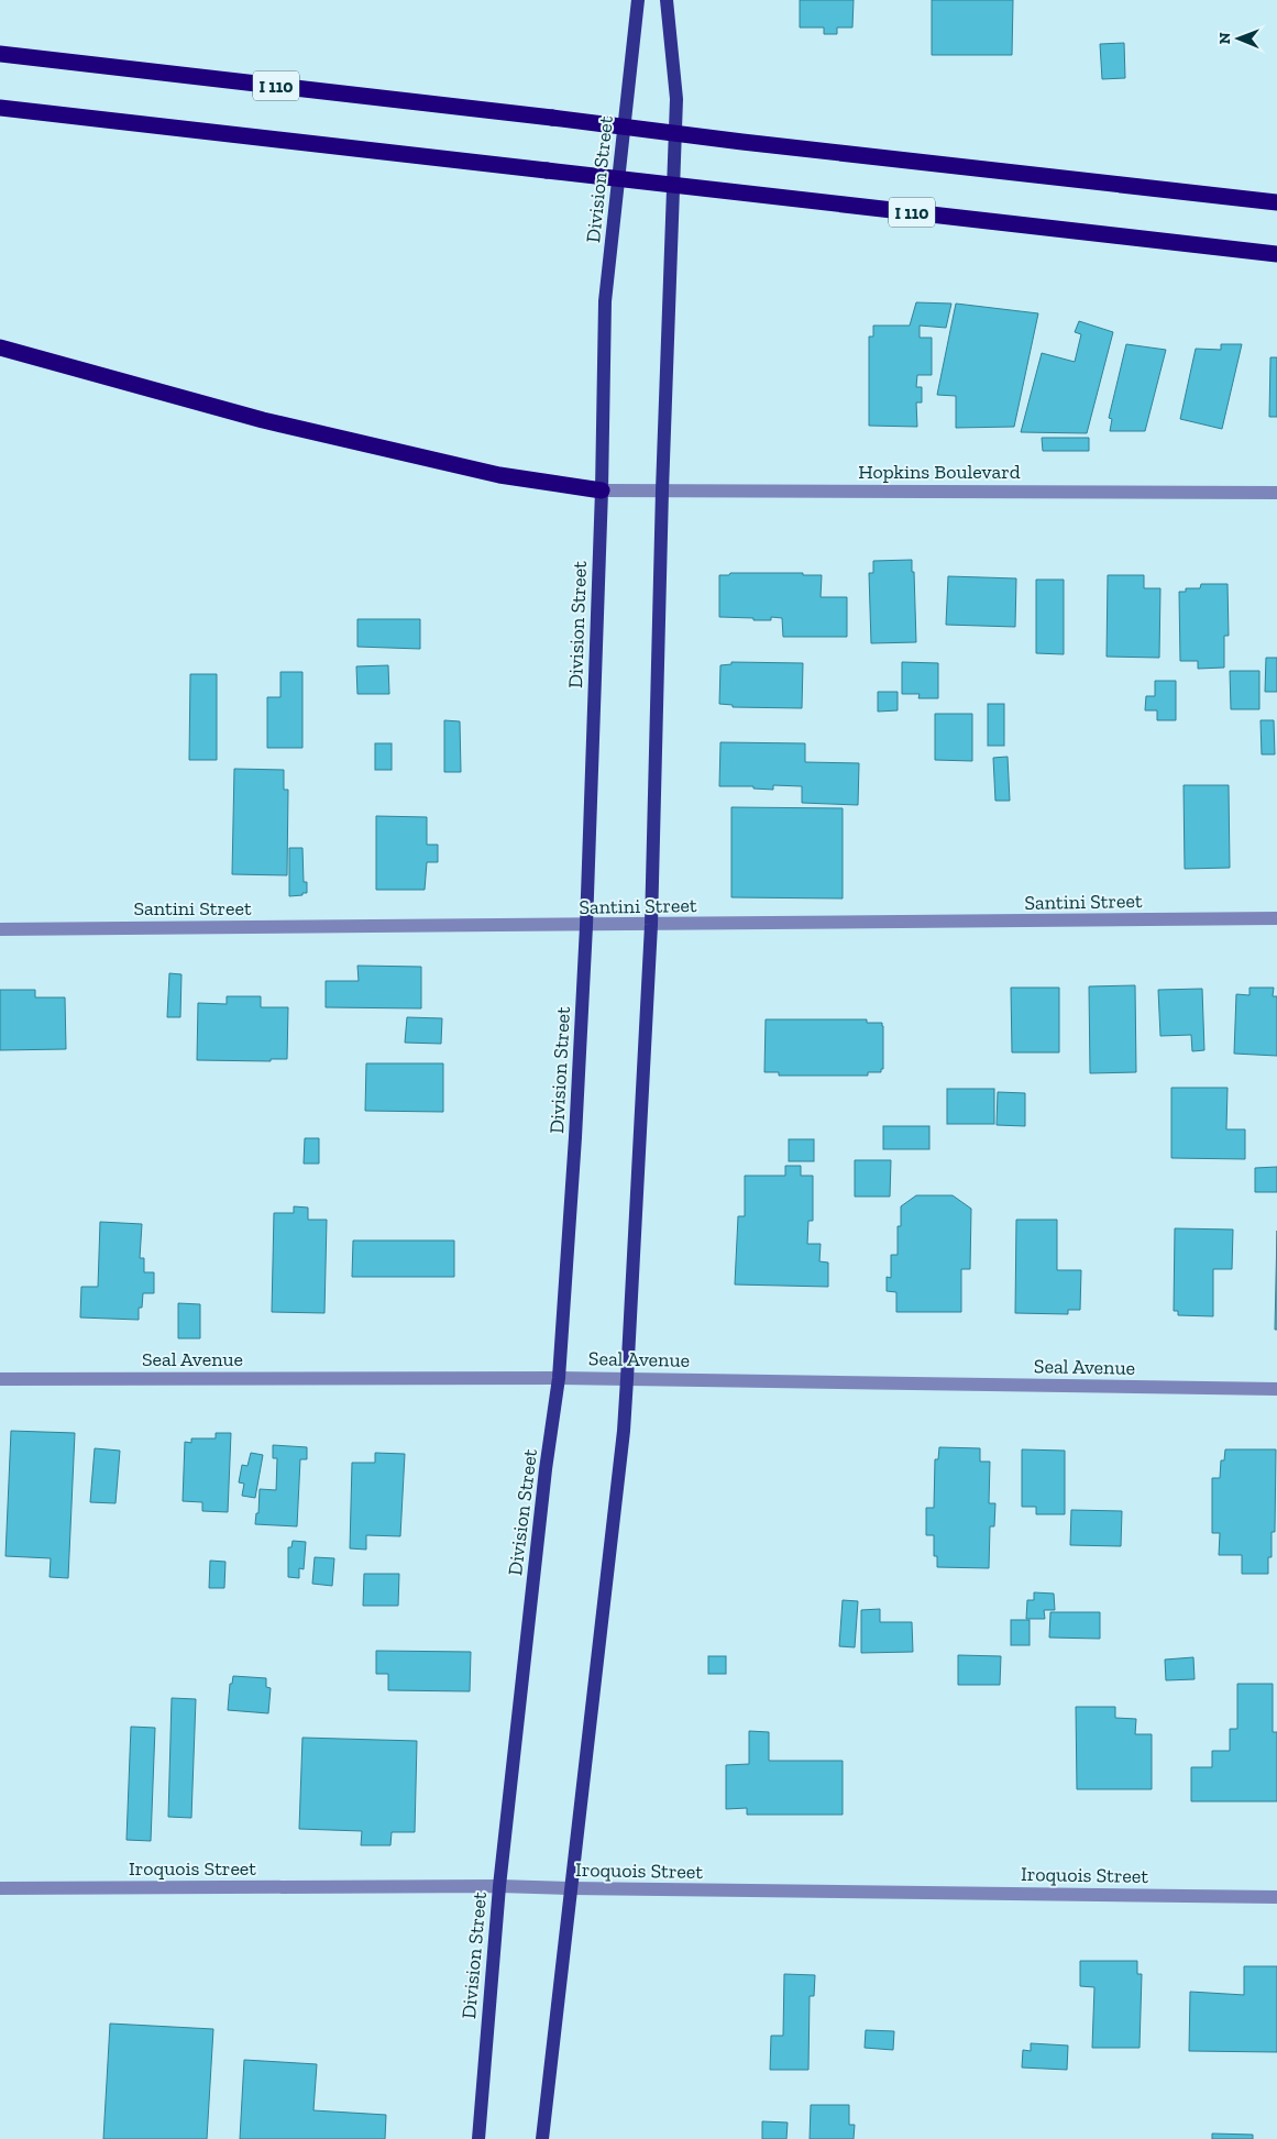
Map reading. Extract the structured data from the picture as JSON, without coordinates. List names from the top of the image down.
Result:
{
  "streets": {
    "highway": ["I 110"],
    "main road": ["Division Street"],
    "street": [
      "Hopkins Boulevard",
      "Santini Street",
      "Seal Avenue",
      "Iroquois Street"
    ]
  },
  "crossings": [
    ["Division Street", "Hopkins Boulevard"],
    ["Division Street", "Santini Street"],
    ["Division Street", "Seal Avenue"],
    ["Division Street", "Iroquois Street"]
  ],
  "north": "left"
}
